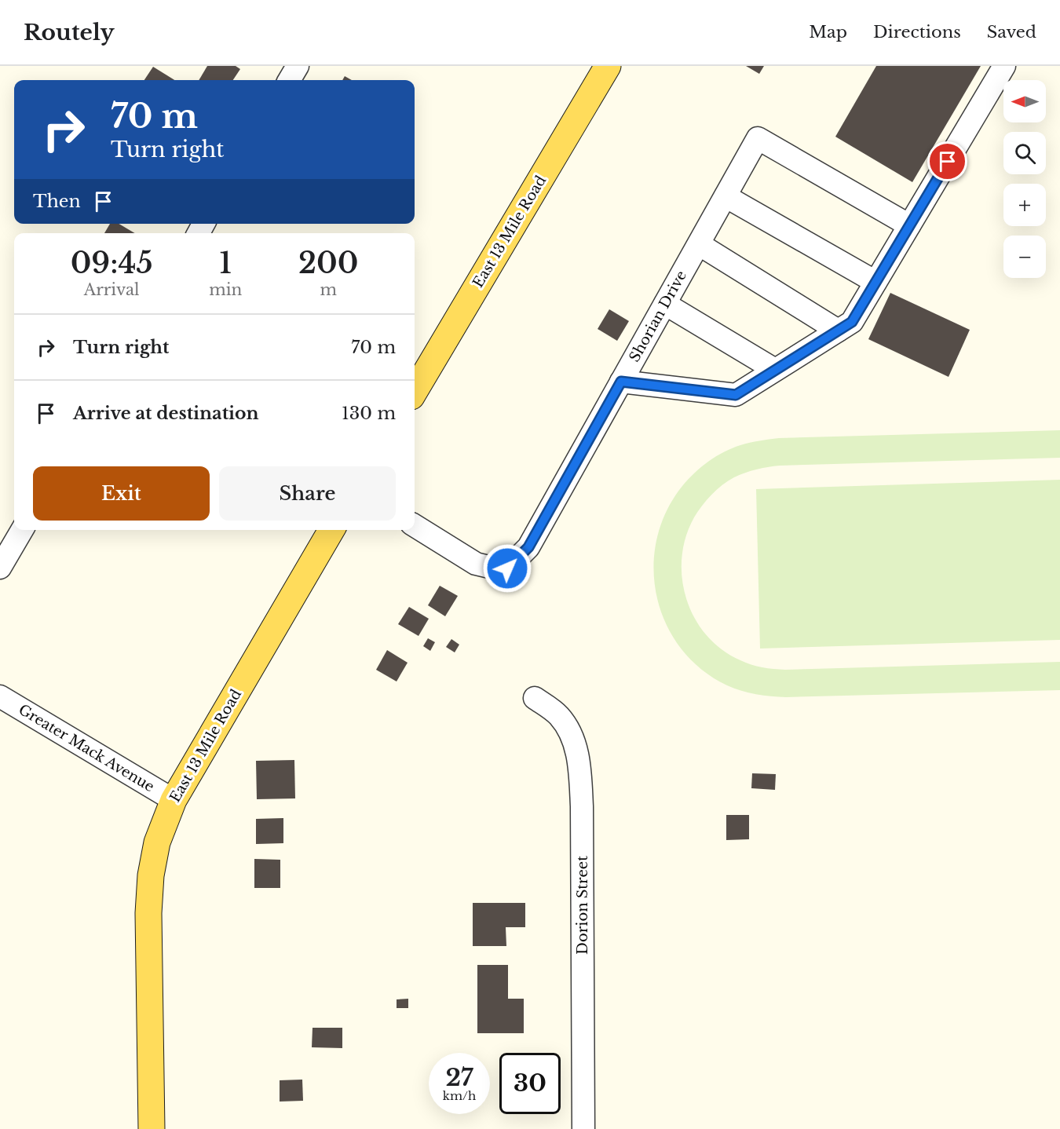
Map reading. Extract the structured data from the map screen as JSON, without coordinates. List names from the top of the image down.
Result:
{
  "streets": {
    "main road": ["East 13 Mile Road"],
    "street": ["Shorian Drive", "Greater Mack Avenue", "Dorion Street"]
  },
  "crossings": [
    ["East 13 Mile Road", "Greater Mack Avenue"]
  ],
  "north": "left",
  "page": {
    "header": "Routely",
    "nav": ["Map", "Directions", "Saved"],
    "map_buttons": ["+", "−"],
    "turn": ["70 m", "Turn right"],
    "then": "Then",
    "eta": [
      "09:45",
      "Arrival",
      "1",
      "min",
      "200",
      "m"
    ],
    "list": [
      {
        "name": "Turn right",
        "value": "70 m"
      },
      {
        "name": "Arrive at destination",
        "value": "130 m"
      }
    ],
    "buttons": ["Exit", "Share"],
    "speed": "27 km/h",
    "limit": "30"
  }
}
